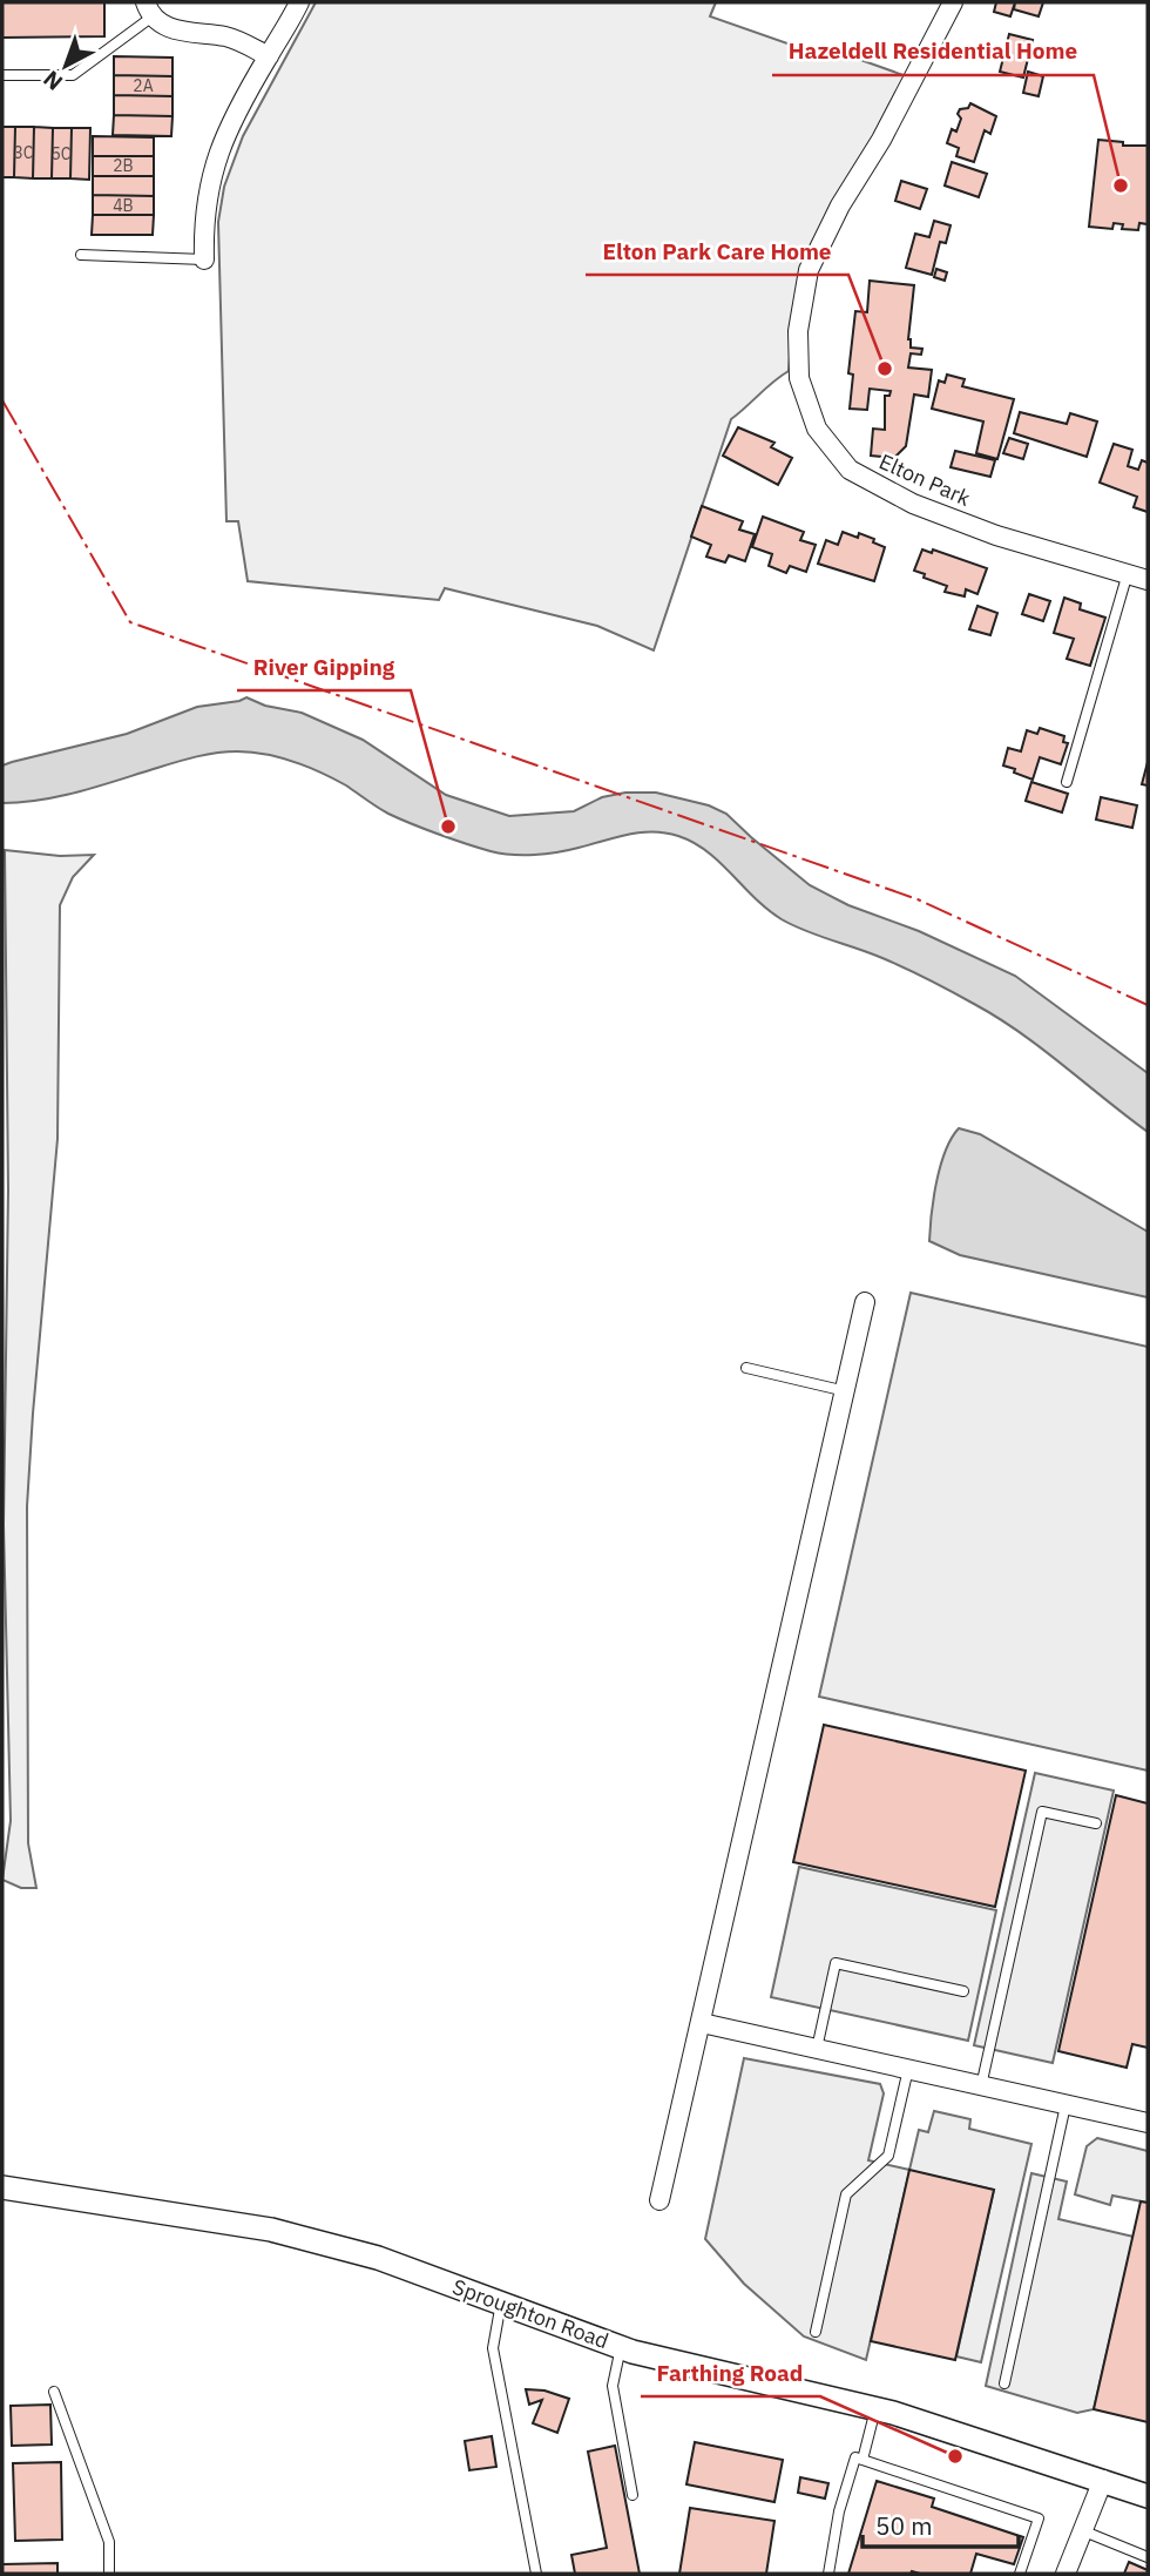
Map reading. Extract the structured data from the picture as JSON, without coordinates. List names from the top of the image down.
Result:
{
  "streets": {
    "street": ["Elton Park", "Sproughton Road"]
  },
  "places": [
    "Hazeldell Residential Home",
    "Elton Park Care Home",
    "River Gipping",
    "Farthing Road"
  ],
  "house_numbers": [
    "2A",
    "3C",
    "5C",
    "2B",
    "4B"
  ],
  "scale_bar": "50 m",
  "north": "bottom left"
}
